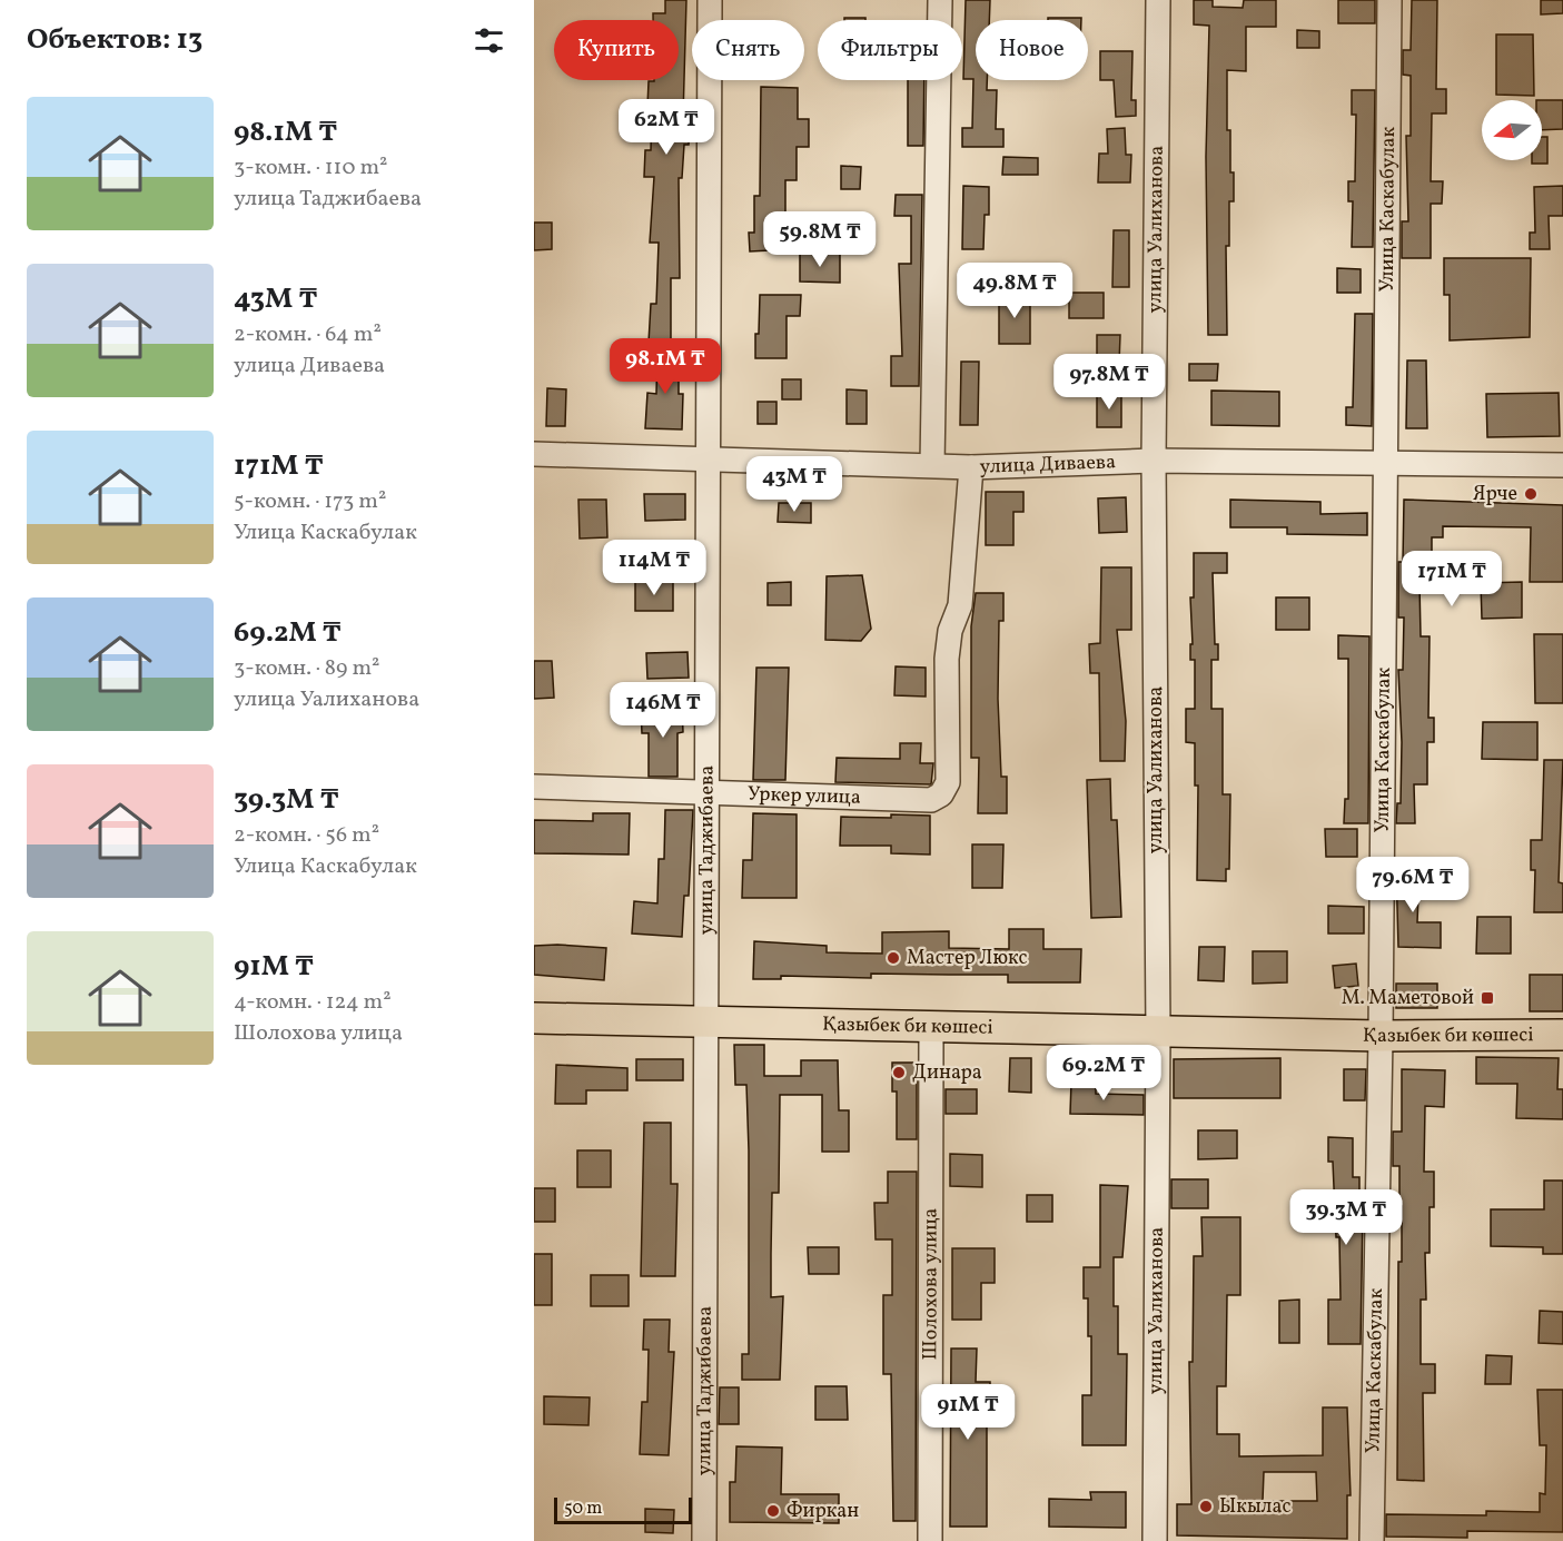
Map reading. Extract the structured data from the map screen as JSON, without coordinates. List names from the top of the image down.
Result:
{
  "streets": {
    "main road": ["Қазыбек би көшесі"],
    "street": [
      "Улица Каскабулак",
      "улица Уалиханова",
      "улица Диваева",
      "Уркер улица",
      "улица Таджибаева",
      "Шолохова улица"
    ]
  },
  "crossings": [
    ["Улица Каскабулак", "улица Диваева"],
    ["Улица Каскабулак", "Қазыбек би көшесі"],
    ["улица Уалиханова", "улица Диваева"],
    ["улица Уалиханова", "Қазыбек би көшесі"],
    ["улица Диваева", "Уркер улица"],
    ["улица Диваева", "улица Таджибаева"],
    ["Уркер улица", "улица Таджибаева"],
    ["улица Таджибаева", "Қазыбек би көшесі"],
    ["Қазыбек би көшесі", "Шолохова улица"]
  ],
  "places": {
    "other": [
      "Ярче",
      "Мастер Люкс",
      "Динара",
      "Ыкылас",
      "Фиркан"
    ],
    "transit": ["М. Маметовой"]
  },
  "scale_bar": "50 m",
  "north": "left",
  "page": {
    "heading": "Объектов: 13",
    "chip": [
      "Купить",
      "Снять",
      "Фильтры",
      "Новое"
    ],
    "list": [
      {
        "name": "98.1M ₸",
        "note": "3-комн. · 110 m² · улица Таджибаева"
      },
      {
        "name": "43M ₸",
        "note": "2-комн. · 64 m² · улица Диваева"
      },
      {
        "name": "171M ₸",
        "note": "5-комн. · 173 m² · Улица Каскабулак"
      },
      {
        "name": "69.2M ₸",
        "note": "3-комн. · 89 m² · улица Уалиханова"
      },
      {
        "name": "39.3M ₸",
        "note": "2-комн. · 56 m² · Улица Каскабулак"
      },
      {
        "name": "91M ₸",
        "note": "4-комн. · 124 m² · Шолохова улица"
      }
    ],
    "price": [
      "62M ₸",
      "59.8M ₸",
      "49.8M ₸",
      "98.1M ₸",
      "97.8M ₸",
      "43M ₸",
      "114M ₸",
      "171M ₸",
      "146M ₸",
      "79.6M ₸",
      "69.2M ₸",
      "39.3M ₸",
      "91M ₸"
    ],
    "scale": "50 m"
  }
}
